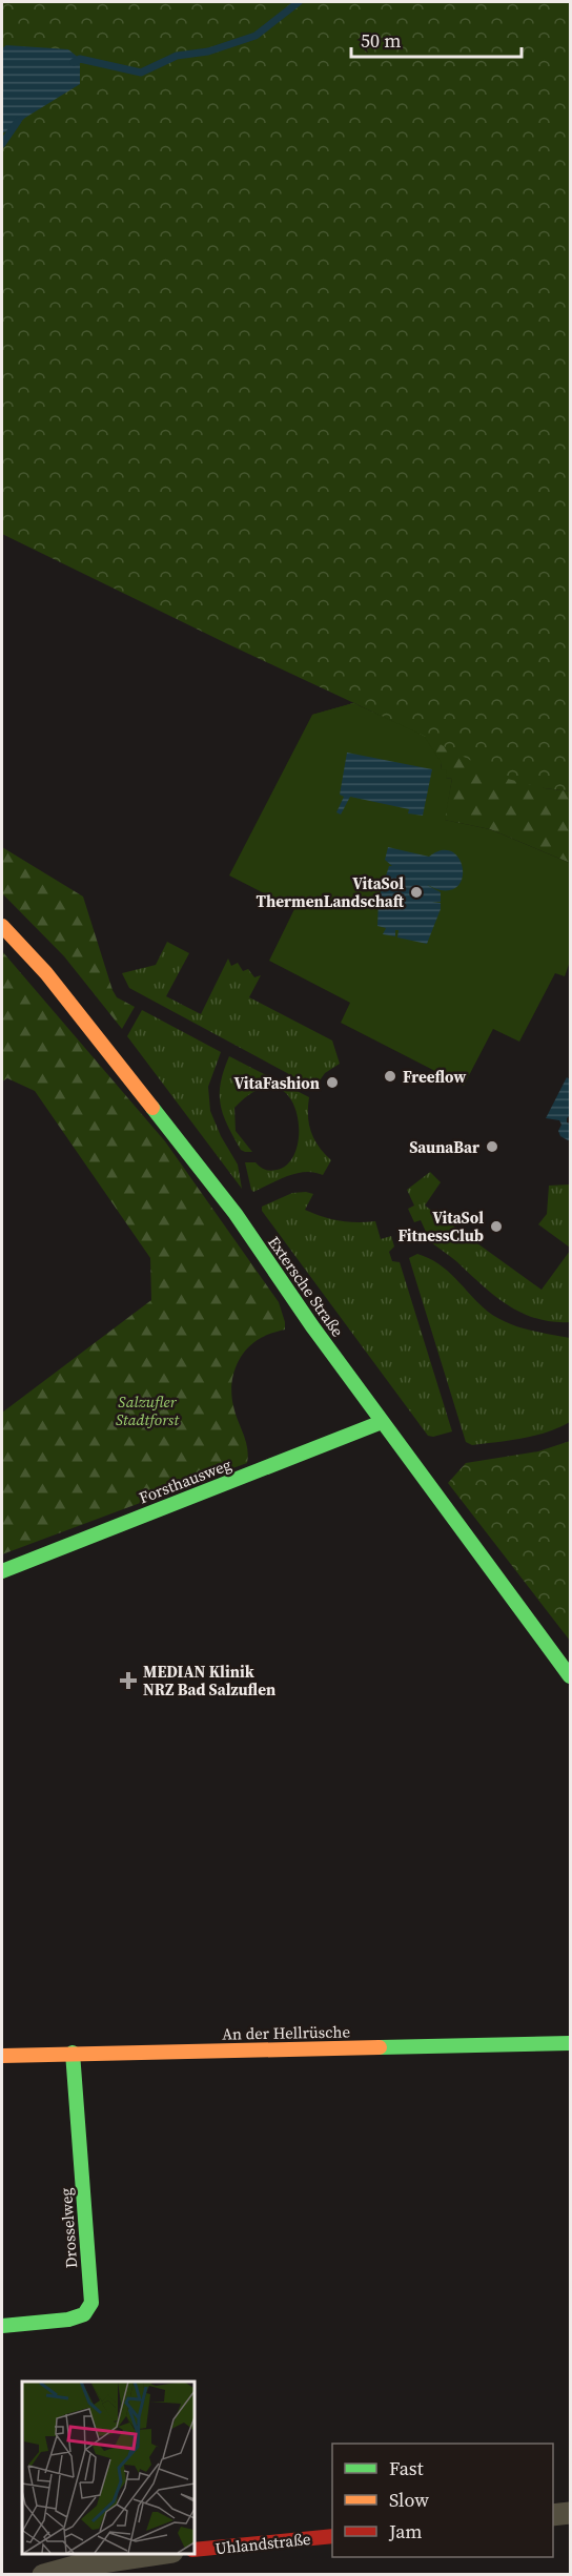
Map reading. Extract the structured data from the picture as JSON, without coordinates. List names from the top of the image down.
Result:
{
  "streets": {
    "street": [
      "Extersche Straße",
      "Forsthausweg",
      "An der Hellrüsche",
      "Drosselweg",
      "Uhlandstraße"
    ]
  },
  "crossings": [
    ["Extersche Straße", "Forsthausweg"],
    ["An der Hellrüsche", "Drosselweg"]
  ],
  "parks": ["Salzufler Stadtforst"],
  "places": {
    "other": [
      "VitaSol ThermenLandschaft",
      "Freeflow",
      "VitaFashion",
      "SaunaBar",
      "VitaSol FitnessClub"
    ],
    "health": ["MEDIAN Klinik NRZ Bad Salzuflen"]
  },
  "legend": ["Fast", "Slow", "Jam"],
  "scale_bar": "50 m"
}
